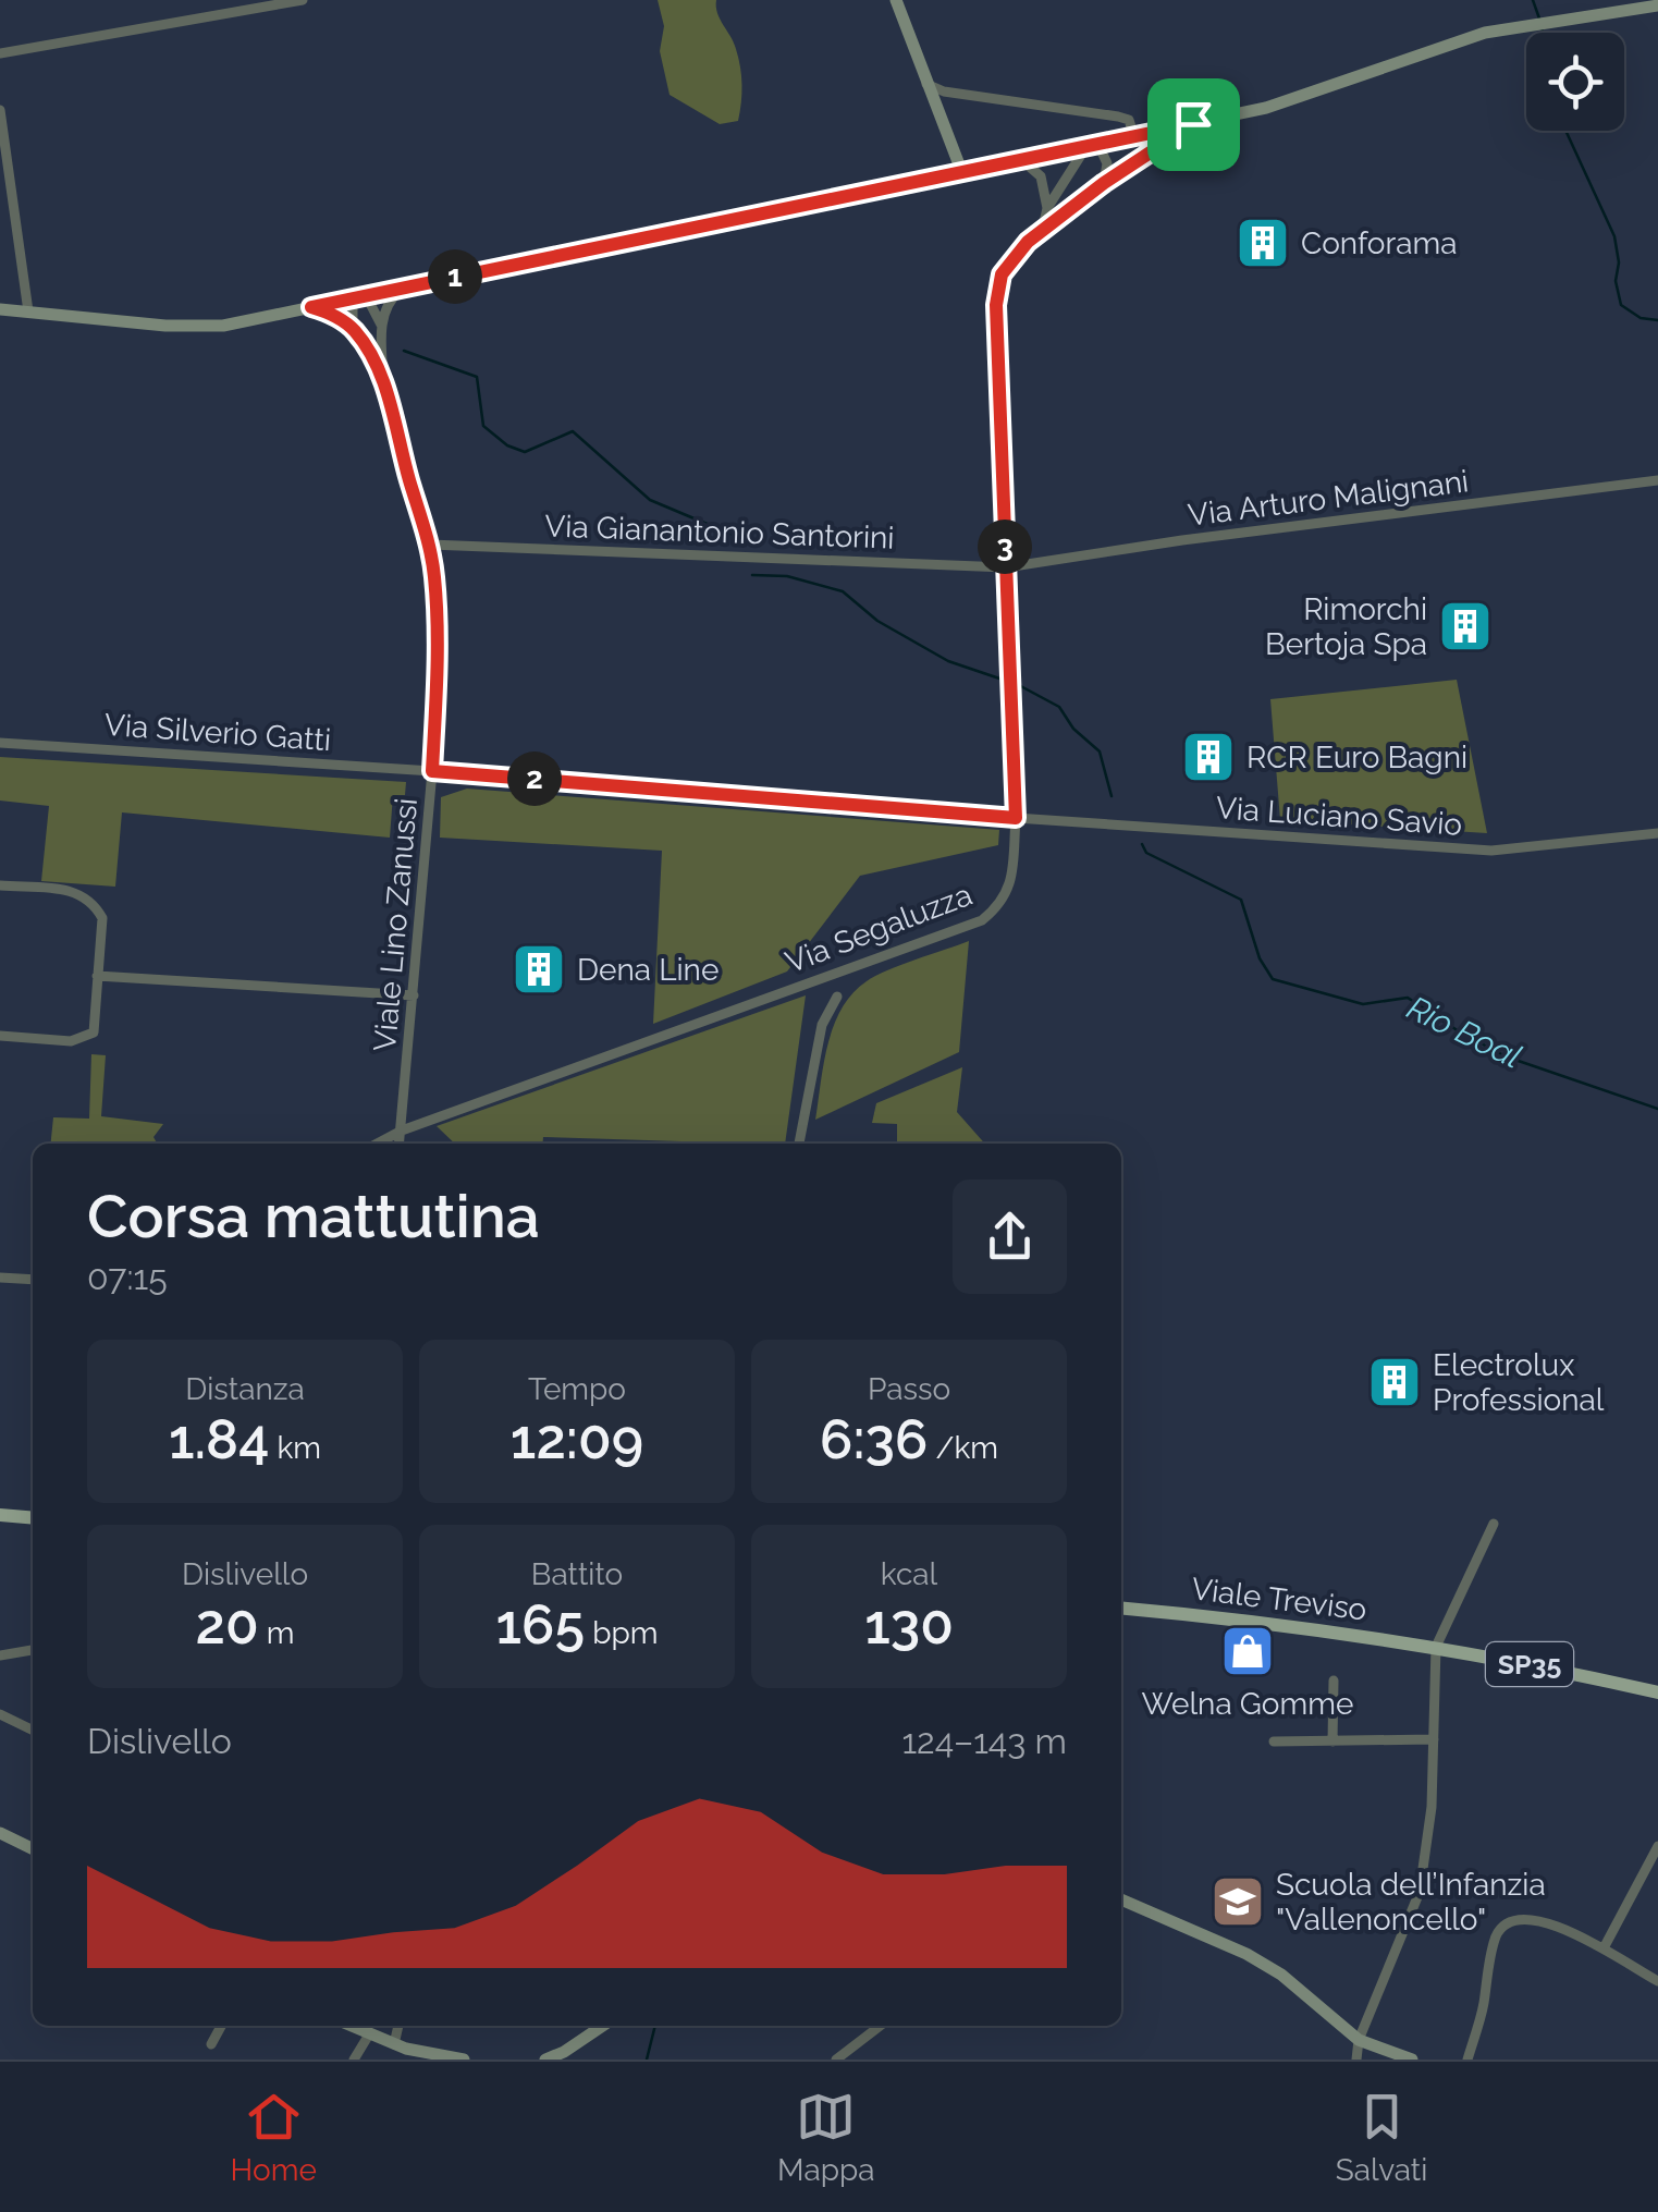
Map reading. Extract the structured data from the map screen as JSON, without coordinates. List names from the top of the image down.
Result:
{
  "streets": {
    "main road": ["Viale Treviso", "SP35"],
    "street": [
      "Via Arturo Malignani",
      "Via Gianantonio Santorini",
      "Via Silverio Gatti",
      "Via Luciano Savio",
      "Viale Lino Zanussi",
      "Via Segaluzza"
    ]
  },
  "crossings": [
    ["Via Arturo Malignani", "Via Gianantonio Santorini"],
    ["Via Arturo Malignani", "Via Segaluzza"],
    ["Via Gianantonio Santorini", "Viale Lino Zanussi"],
    ["Via Gianantonio Santorini", "Via Segaluzza"],
    ["Via Silverio Gatti", "Via Luciano Savio"],
    ["Via Silverio Gatti", "Viale Lino Zanussi"],
    ["Via Silverio Gatti", "Via Segaluzza"],
    ["Via Luciano Savio", "Via Segaluzza"],
    ["Viale Lino Zanussi", "Via Segaluzza"]
  ],
  "water": ["Rio Boal"],
  "places": {
    "building": [
      "Conforama",
      "Rimorchi Bertoja Spa",
      "RCR Euro Bagni",
      "Dena Line",
      "Electrolux Professional"
    ],
    "shop": ["Welna Gomme"],
    "school or university": ["Scuola dell’Infanzia \"Vallenoncello\""]
  },
  "page": {
    "pins": ["1", "3", "2"],
    "heading": ["Corsa mattutina", "07:15"],
    "stats": [
      ["Distanza", "1.84 km"],
      ["Tempo", "12:09"],
      ["Passo", "6:36 /km"],
      ["Dislivello", "20 m"],
      ["Battito", "165 bpm"],
      ["kcal", "130"]
    ],
    "chart": ["Dislivello", "124–143 m"],
    "tabs": ["Home", "Mappa", "Salvati"]
  }
}
